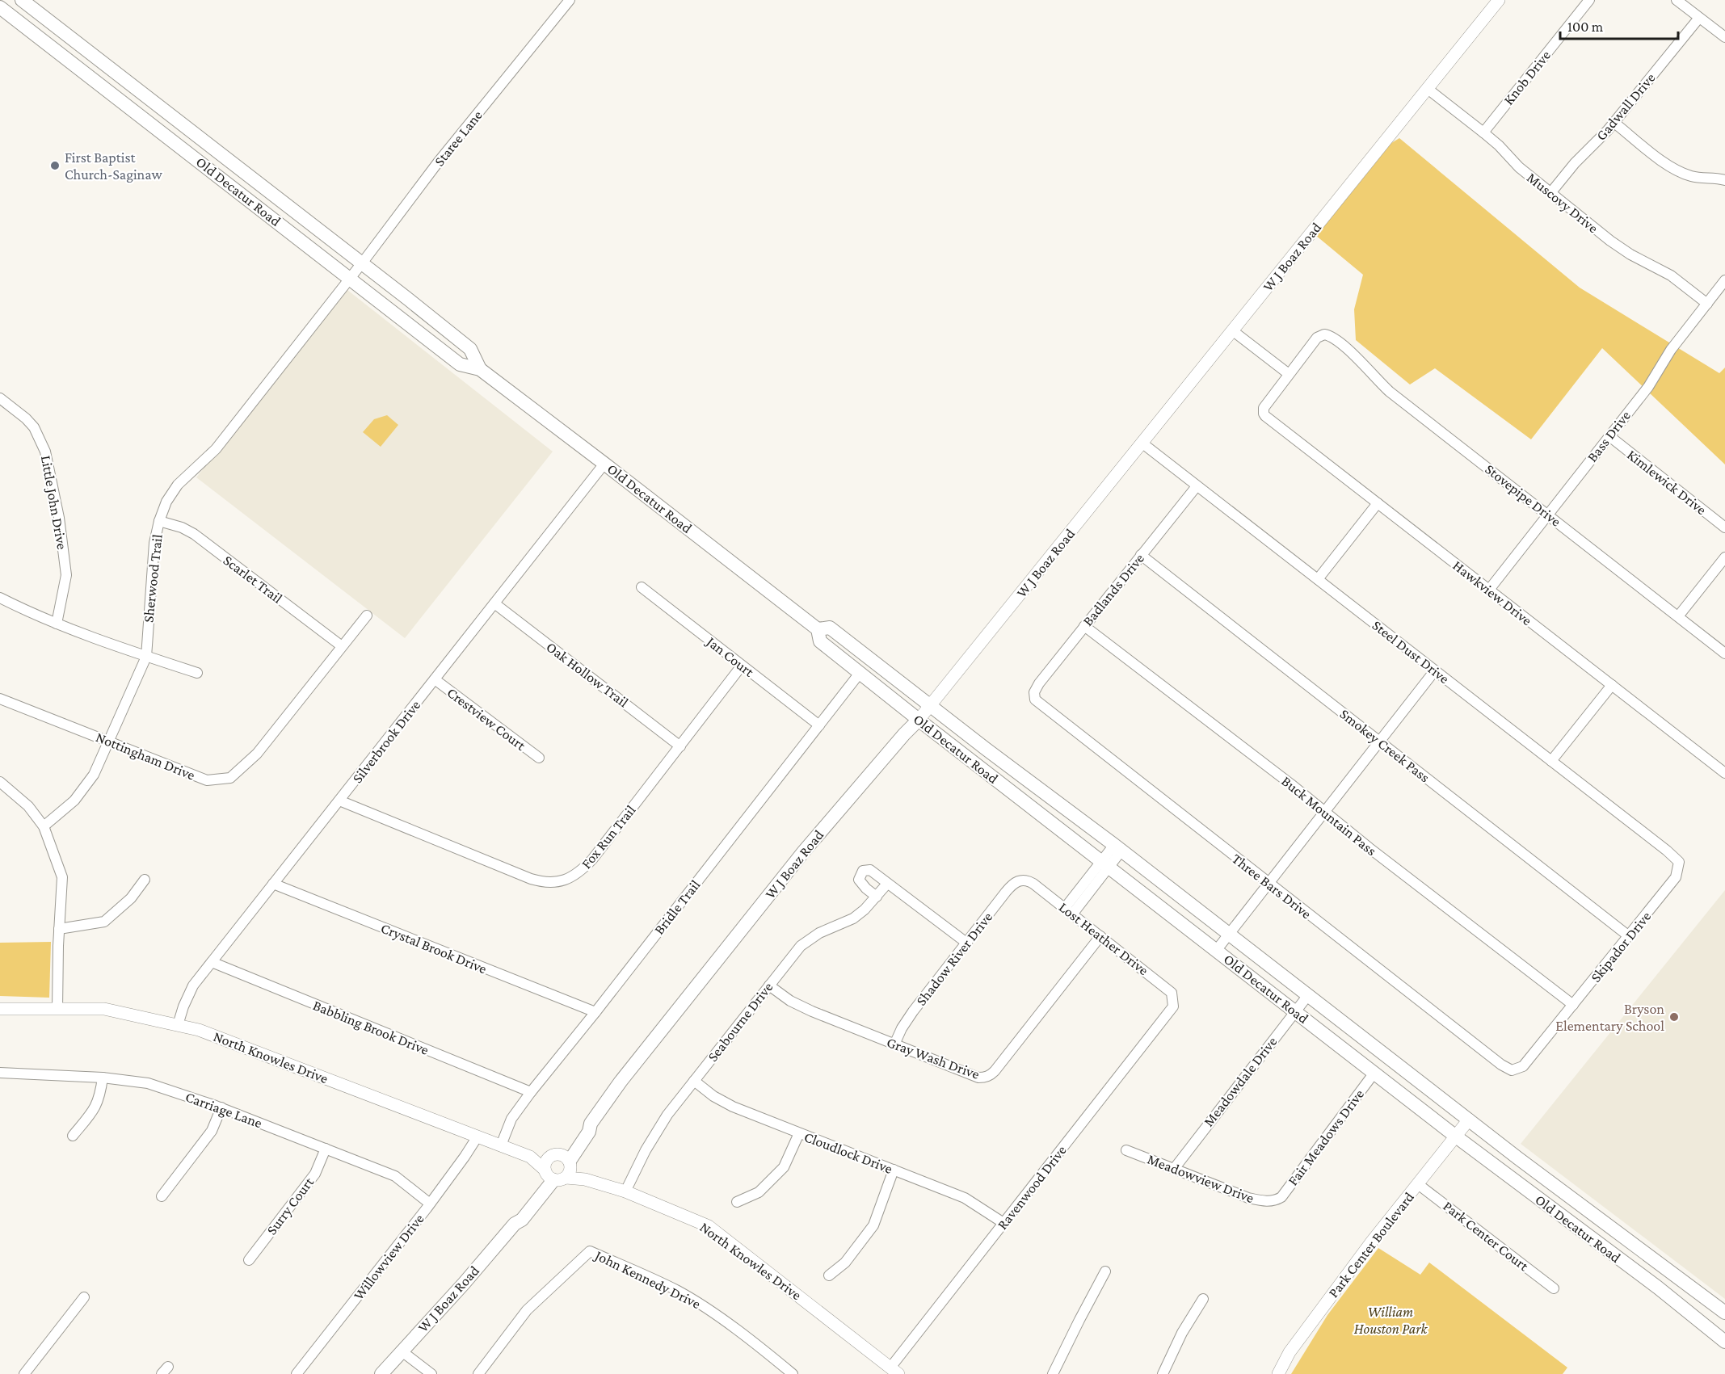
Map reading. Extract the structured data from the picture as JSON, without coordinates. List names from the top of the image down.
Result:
{
  "streets": {
    "main road": ["Old Decatur Road", "W J Boaz Road"],
    "street": [
      "Knob Drive",
      "Gadwall Drive",
      "Staree Lane",
      "Muscovy Drive",
      "Bass Drive",
      "Kimlewick Drive",
      "Stovepipe Drive",
      "Little John Drive",
      "Sherwood Trail",
      "Scarlet Trail",
      "Badlands Drive",
      "Hawkview Drive",
      "Steel Dust Drive",
      "Jan Court",
      "Oak Hollow Trail",
      "Crestview Court",
      "Silverbrook Drive",
      "Smokey Creek Pass",
      "Nottingham Drive",
      "Buck Mountain Pass",
      "Fox Run Trail",
      "Three Bars Drive",
      "Bridle Trail",
      "Lost Heather Drive",
      "Skipador Drive",
      "Crystal Brook Drive",
      "Shadow River Drive",
      "Seabourne Drive",
      "Babbling Brook Drive",
      "North Knowles Drive",
      "Gray Wash Drive",
      "Meadowdale Drive",
      "Carriage Lane",
      "Fair Meadows Drive",
      "Cloudlock Drive",
      "Meadowview Drive",
      "Ravenwood Drive",
      "Surry Court",
      "Park Center Court",
      "Park Center Boulevard",
      "Willowview Drive",
      "John Kennedy Drive"
    ]
  },
  "crossings": [
    ["Knob Drive", "Muscovy Drive"],
    ["Gadwall Drive", "Muscovy Drive"],
    ["Staree Lane", "Old Decatur Road"],
    ["Staree Lane", "Sherwood Trail"],
    ["Old Decatur Road", "W J Boaz Road"],
    ["Old Decatur Road", "Sherwood Trail"],
    ["Old Decatur Road", "Silverbrook Drive"],
    ["Old Decatur Road", "Bridle Trail"],
    ["Old Decatur Road", "Meadowdale Drive"],
    ["Old Decatur Road", "Fair Meadows Drive"],
    ["Old Decatur Road", "Park Center Boulevard"],
    ["Muscovy Drive", "W J Boaz Road"],
    ["Muscovy Drive", "Bass Drive"],
    ["W J Boaz Road", "Steel Dust Drive"],
    ["W J Boaz Road", "North Knowles Drive"],
    ["Bass Drive", "Kimlewick Drive"],
    ["Bass Drive", "Stovepipe Drive"],
    ["Bass Drive", "Hawkview Drive"],
    ["Stovepipe Drive", "Hawkview Drive"],
    ["Sherwood Trail", "Scarlet Trail"],
    ["Sherwood Trail", "Nottingham Drive"],
    ["Scarlet Trail", "Nottingham Drive"],
    ["Badlands Drive", "Steel Dust Drive"],
    ["Badlands Drive", "Smokey Creek Pass"],
    ["Badlands Drive", "Buck Mountain Pass"],
    ["Badlands Drive", "Three Bars Drive"],
    ["Steel Dust Drive", "Skipador Drive"],
    ["Jan Court", "Fox Run Trail"],
    ["Jan Court", "Bridle Trail"],
    ["Oak Hollow Trail", "Silverbrook Drive"],
    ["Oak Hollow Trail", "Fox Run Trail"],
    ["Crestview Court", "Silverbrook Drive"],
    ["Silverbrook Drive", "Fox Run Trail"],
    ["Silverbrook Drive", "Crystal Brook Drive"],
    ["Silverbrook Drive", "Babbling Brook Drive"],
    ["Silverbrook Drive", "North Knowles Drive"],
    ["Smokey Creek Pass", "Skipador Drive"],
    ["Buck Mountain Pass", "Skipador Drive"],
    ["Three Bars Drive", "Skipador Drive"],
    ["Bridle Trail", "Crystal Brook Drive"],
    ["Bridle Trail", "Babbling Brook Drive"],
    ["Bridle Trail", "North Knowles Drive"],
    ["Lost Heather Drive", "Shadow River Drive"],
    ["Lost Heather Drive", "Gray Wash Drive"],
    ["Lost Heather Drive", "Ravenwood Drive"],
    ["Shadow River Drive", "Gray Wash Drive"],
    ["Seabourne Drive", "North Knowles Drive"],
    ["Seabourne Drive", "Gray Wash Drive"],
    ["Seabourne Drive", "Cloudlock Drive"],
    ["North Knowles Drive", "Ravenwood Drive"],
    ["North Knowles Drive", "Willowview Drive"],
    ["Meadowdale Drive", "Meadowview Drive"],
    ["Carriage Lane", "Surry Court"],
    ["Carriage Lane", "Willowview Drive"],
    ["Fair Meadows Drive", "Meadowview Drive"],
    ["Cloudlock Drive", "Ravenwood Drive"],
    ["Park Center Court", "Park Center Boulevard"]
  ],
  "parks": ["William Houston Park"],
  "places": ["First Baptist Church-Saginaw", "Bryson Elementary School"],
  "scale_bar": "100 m"
}
